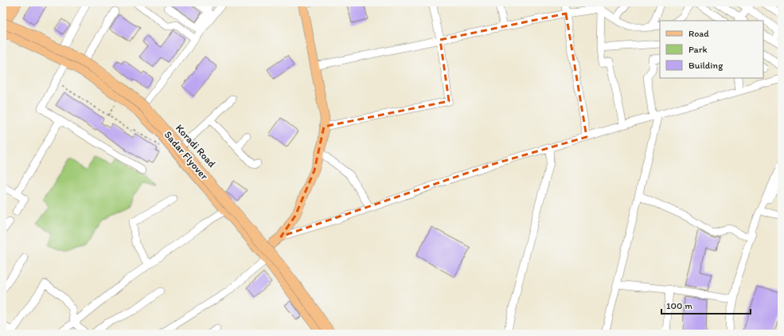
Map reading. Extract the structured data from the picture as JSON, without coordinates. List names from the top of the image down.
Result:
{
  "streets": {
    "highway": ["Sadar Flyover"],
    "main road": ["Koradi Road"]
  },
  "crossings": [
    ["Koradi Road", "Sadar Flyover"]
  ],
  "legend": ["Road", "Park", "Building"],
  "scale_bar": "100 m"
}
